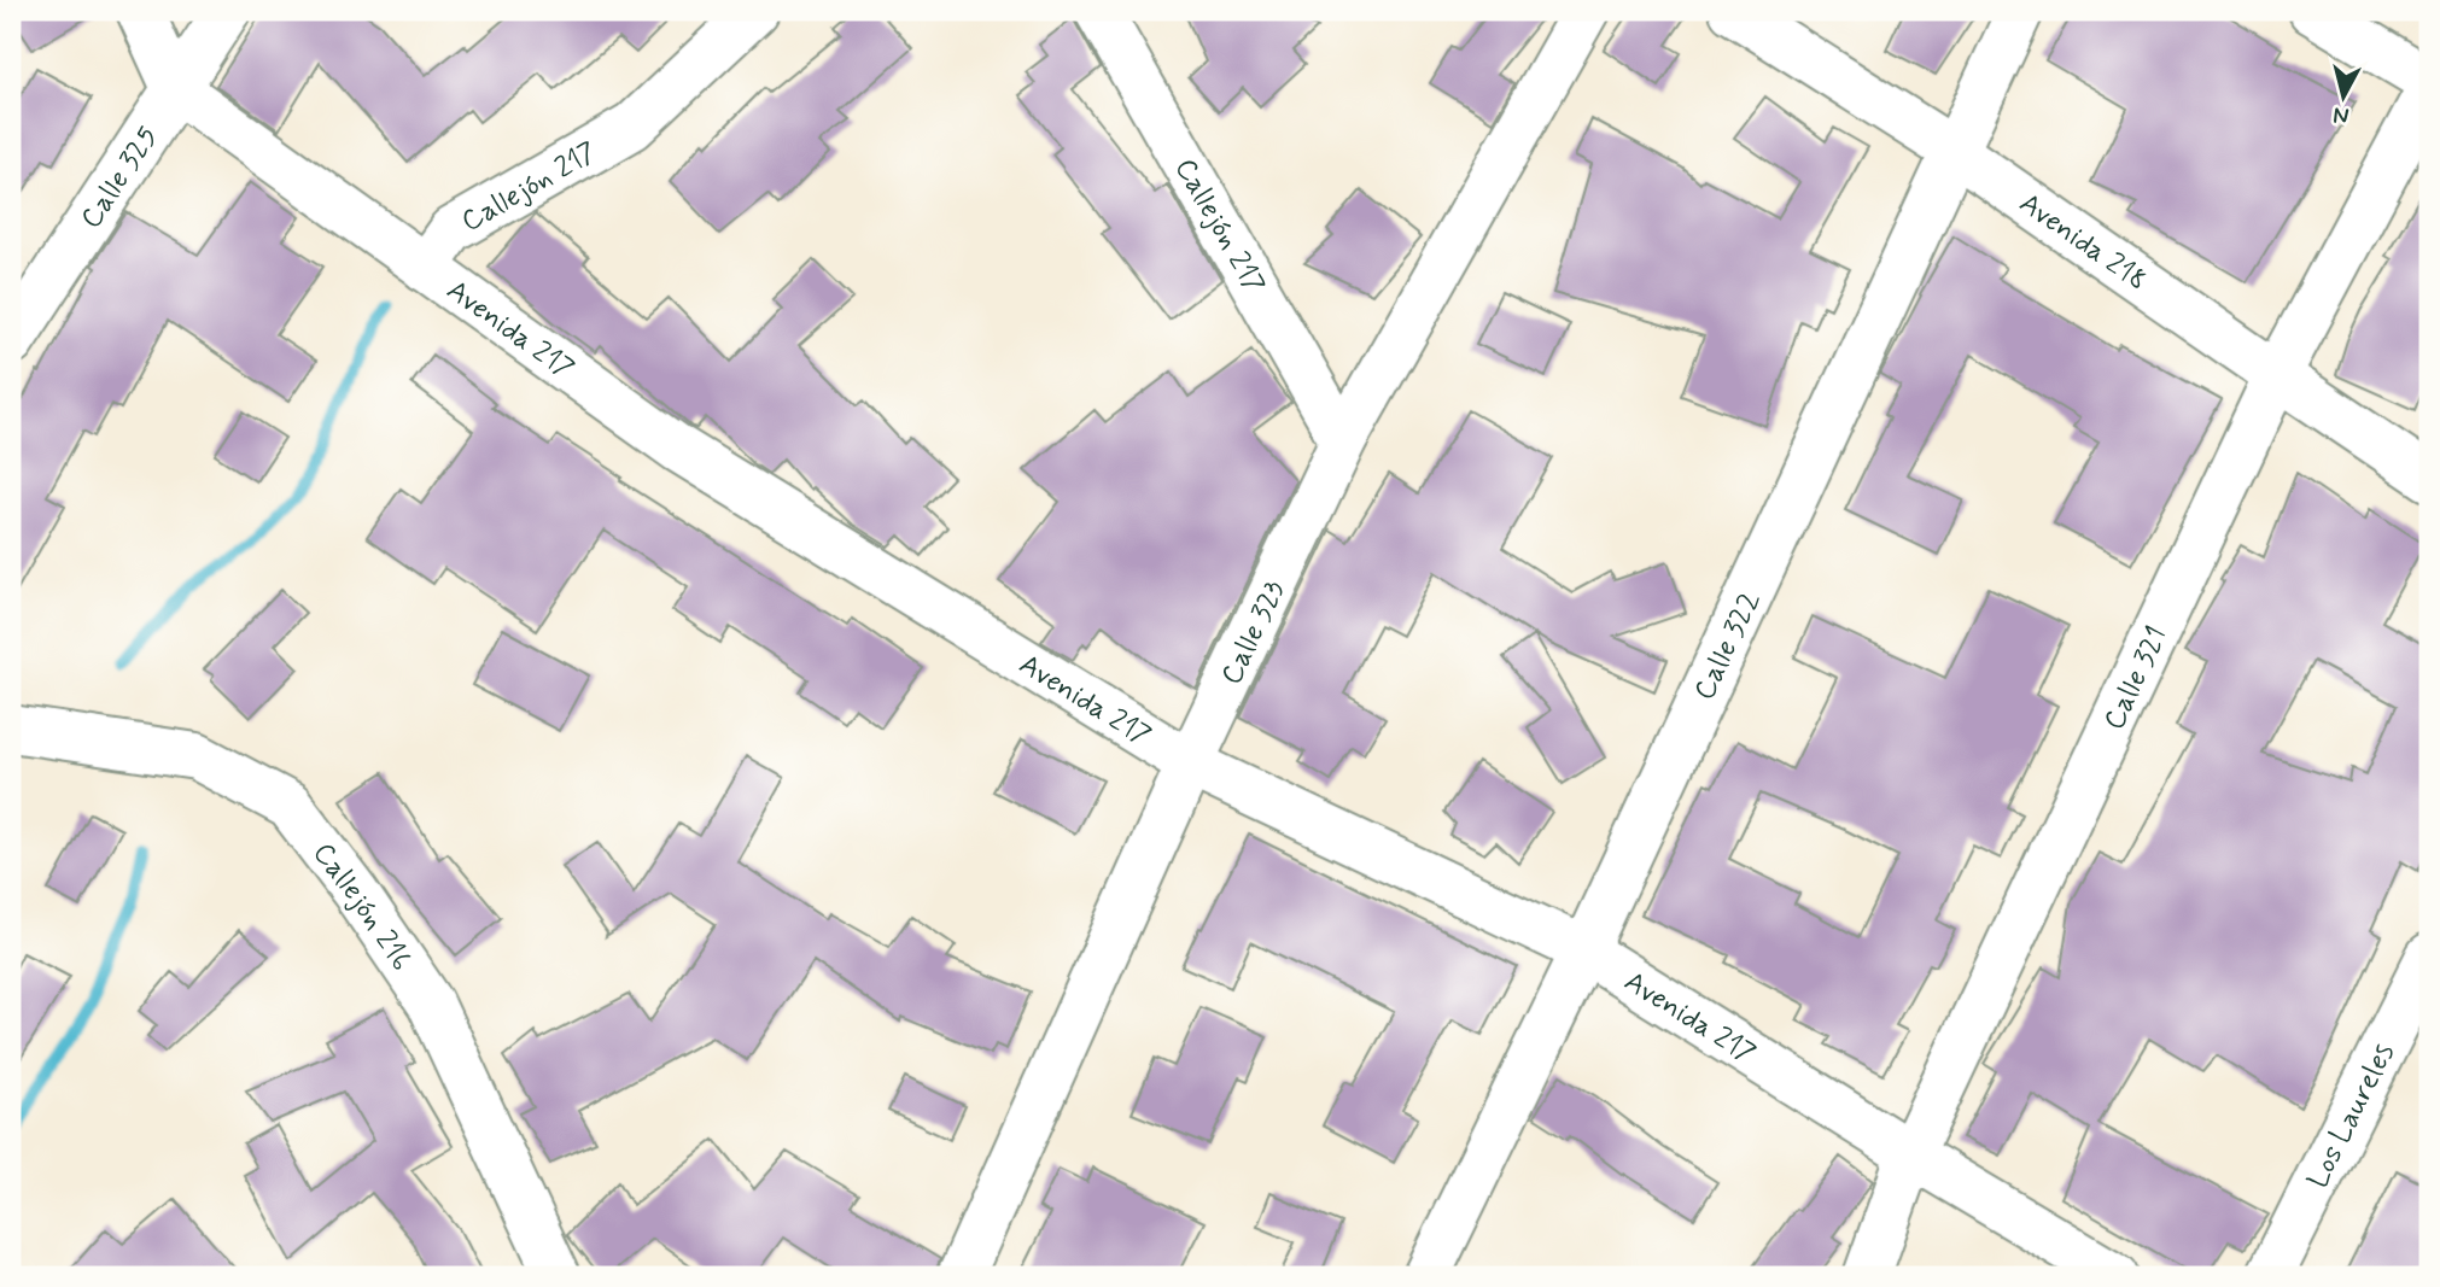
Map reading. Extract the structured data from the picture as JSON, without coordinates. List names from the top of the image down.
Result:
{
  "streets": {
    "street": [
      "Calle 325",
      "Callejón 217",
      "Avenida 218",
      "Avenida 217",
      "Calle 323",
      "Calle 322",
      "Calle 321",
      "Callejón 216",
      "Los Laureles"
    ]
  },
  "crossings": [
    ["Calle 325", "Avenida 217"],
    ["Callejón 217", "Avenida 217"],
    ["Callejón 217", "Calle 323"],
    ["Avenida 218", "Calle 322"],
    ["Avenida 218", "Calle 321"],
    ["Avenida 217", "Calle 323"],
    ["Avenida 217", "Calle 322"],
    ["Avenida 217", "Calle 321"]
  ],
  "north": "bottom"
}
